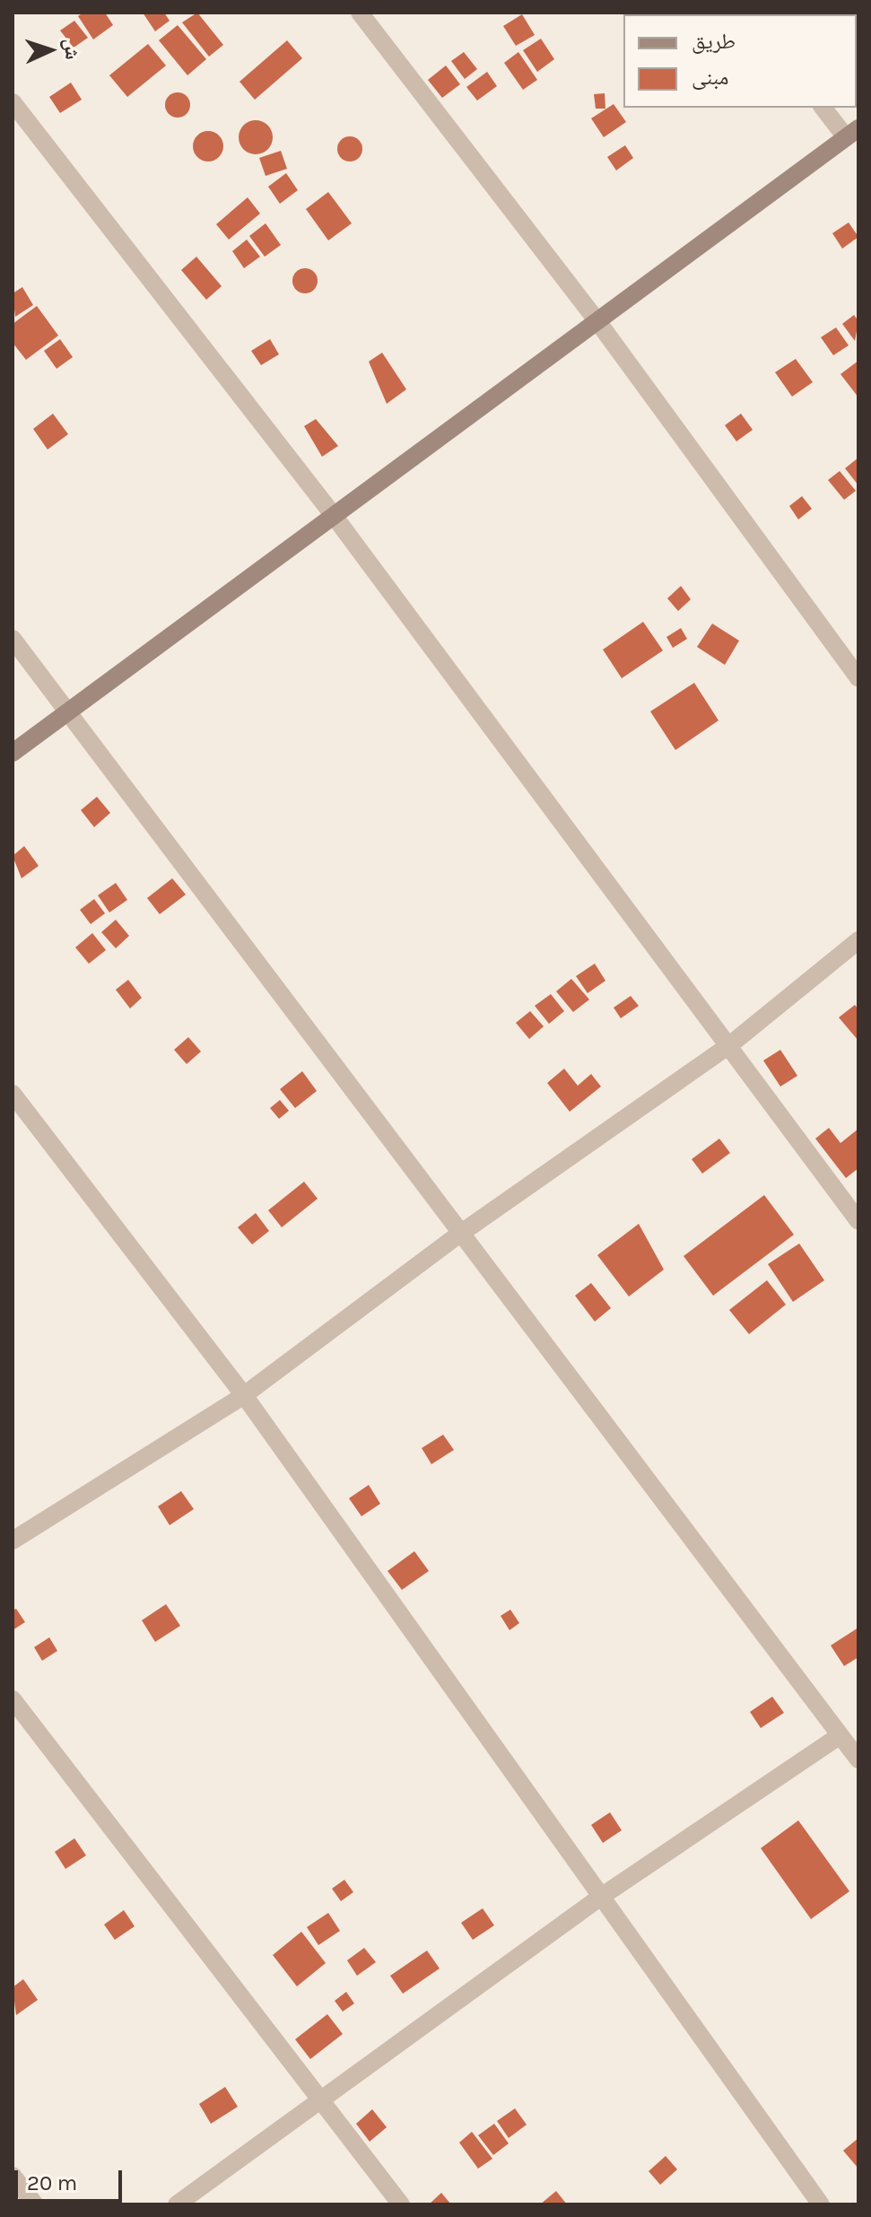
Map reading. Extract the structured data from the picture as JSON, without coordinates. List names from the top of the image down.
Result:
{
  "legend": ["طريق", "مبنى"],
  "scale_bar": "20 m",
  "north": "right"
}
